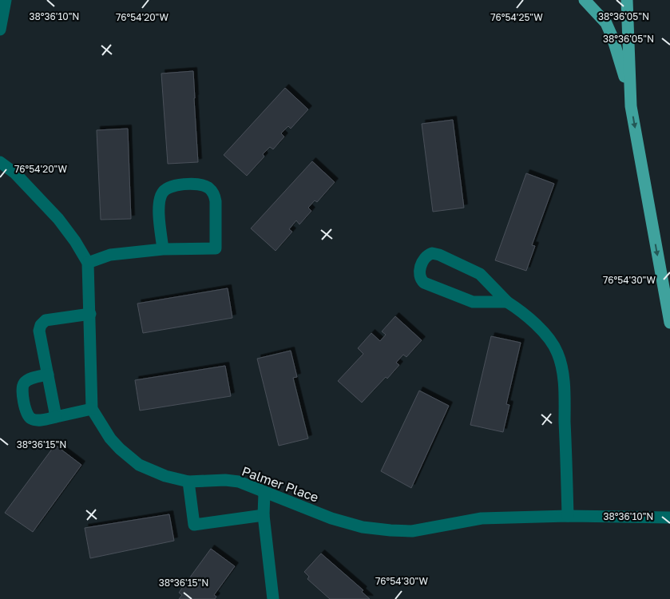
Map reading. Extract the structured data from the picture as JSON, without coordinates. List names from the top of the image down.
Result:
{
  "streets": {
    "street": ["Palmer Place"]
  },
  "coordinates": [
    "38°36'10\"N",
    "38°36'05\"N",
    "76°54'20\"W",
    "76°54'25\"W",
    "76°54'30\"W",
    "38°36'15\"N"
  ]
}
